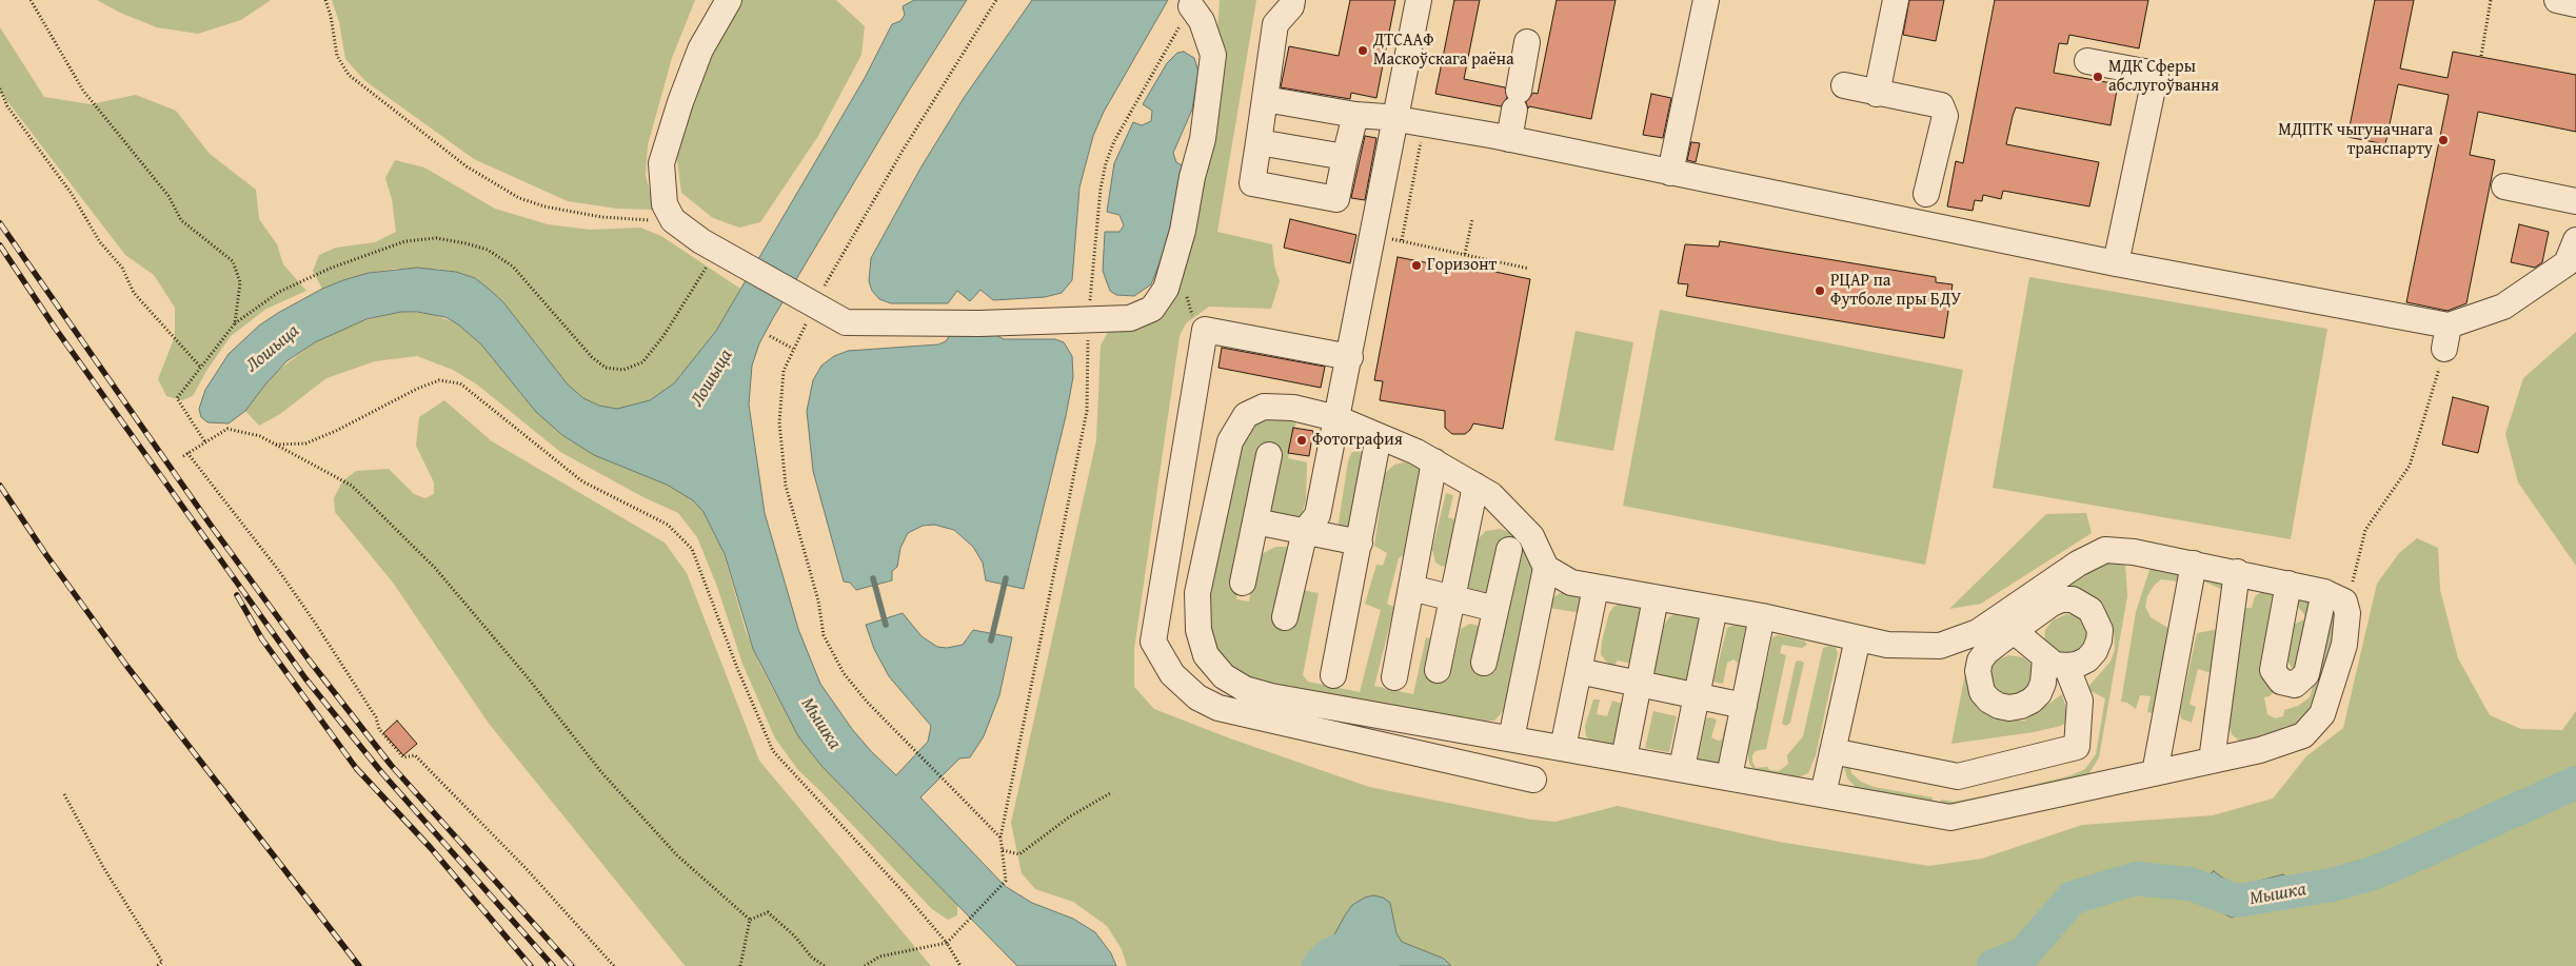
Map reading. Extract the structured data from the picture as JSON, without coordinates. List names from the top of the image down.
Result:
{
  "water": ["Лошыца", "Мышка"],
  "places": [
    "ДТСААФ Маскоўскага раёна",
    "МДК Сферы абслугоўвання",
    "МДПТК чыгуначнага транспарту",
    "Горизонт",
    "РЦАР па Футболе пры БДУ",
    "Фотография"
  ]
}
